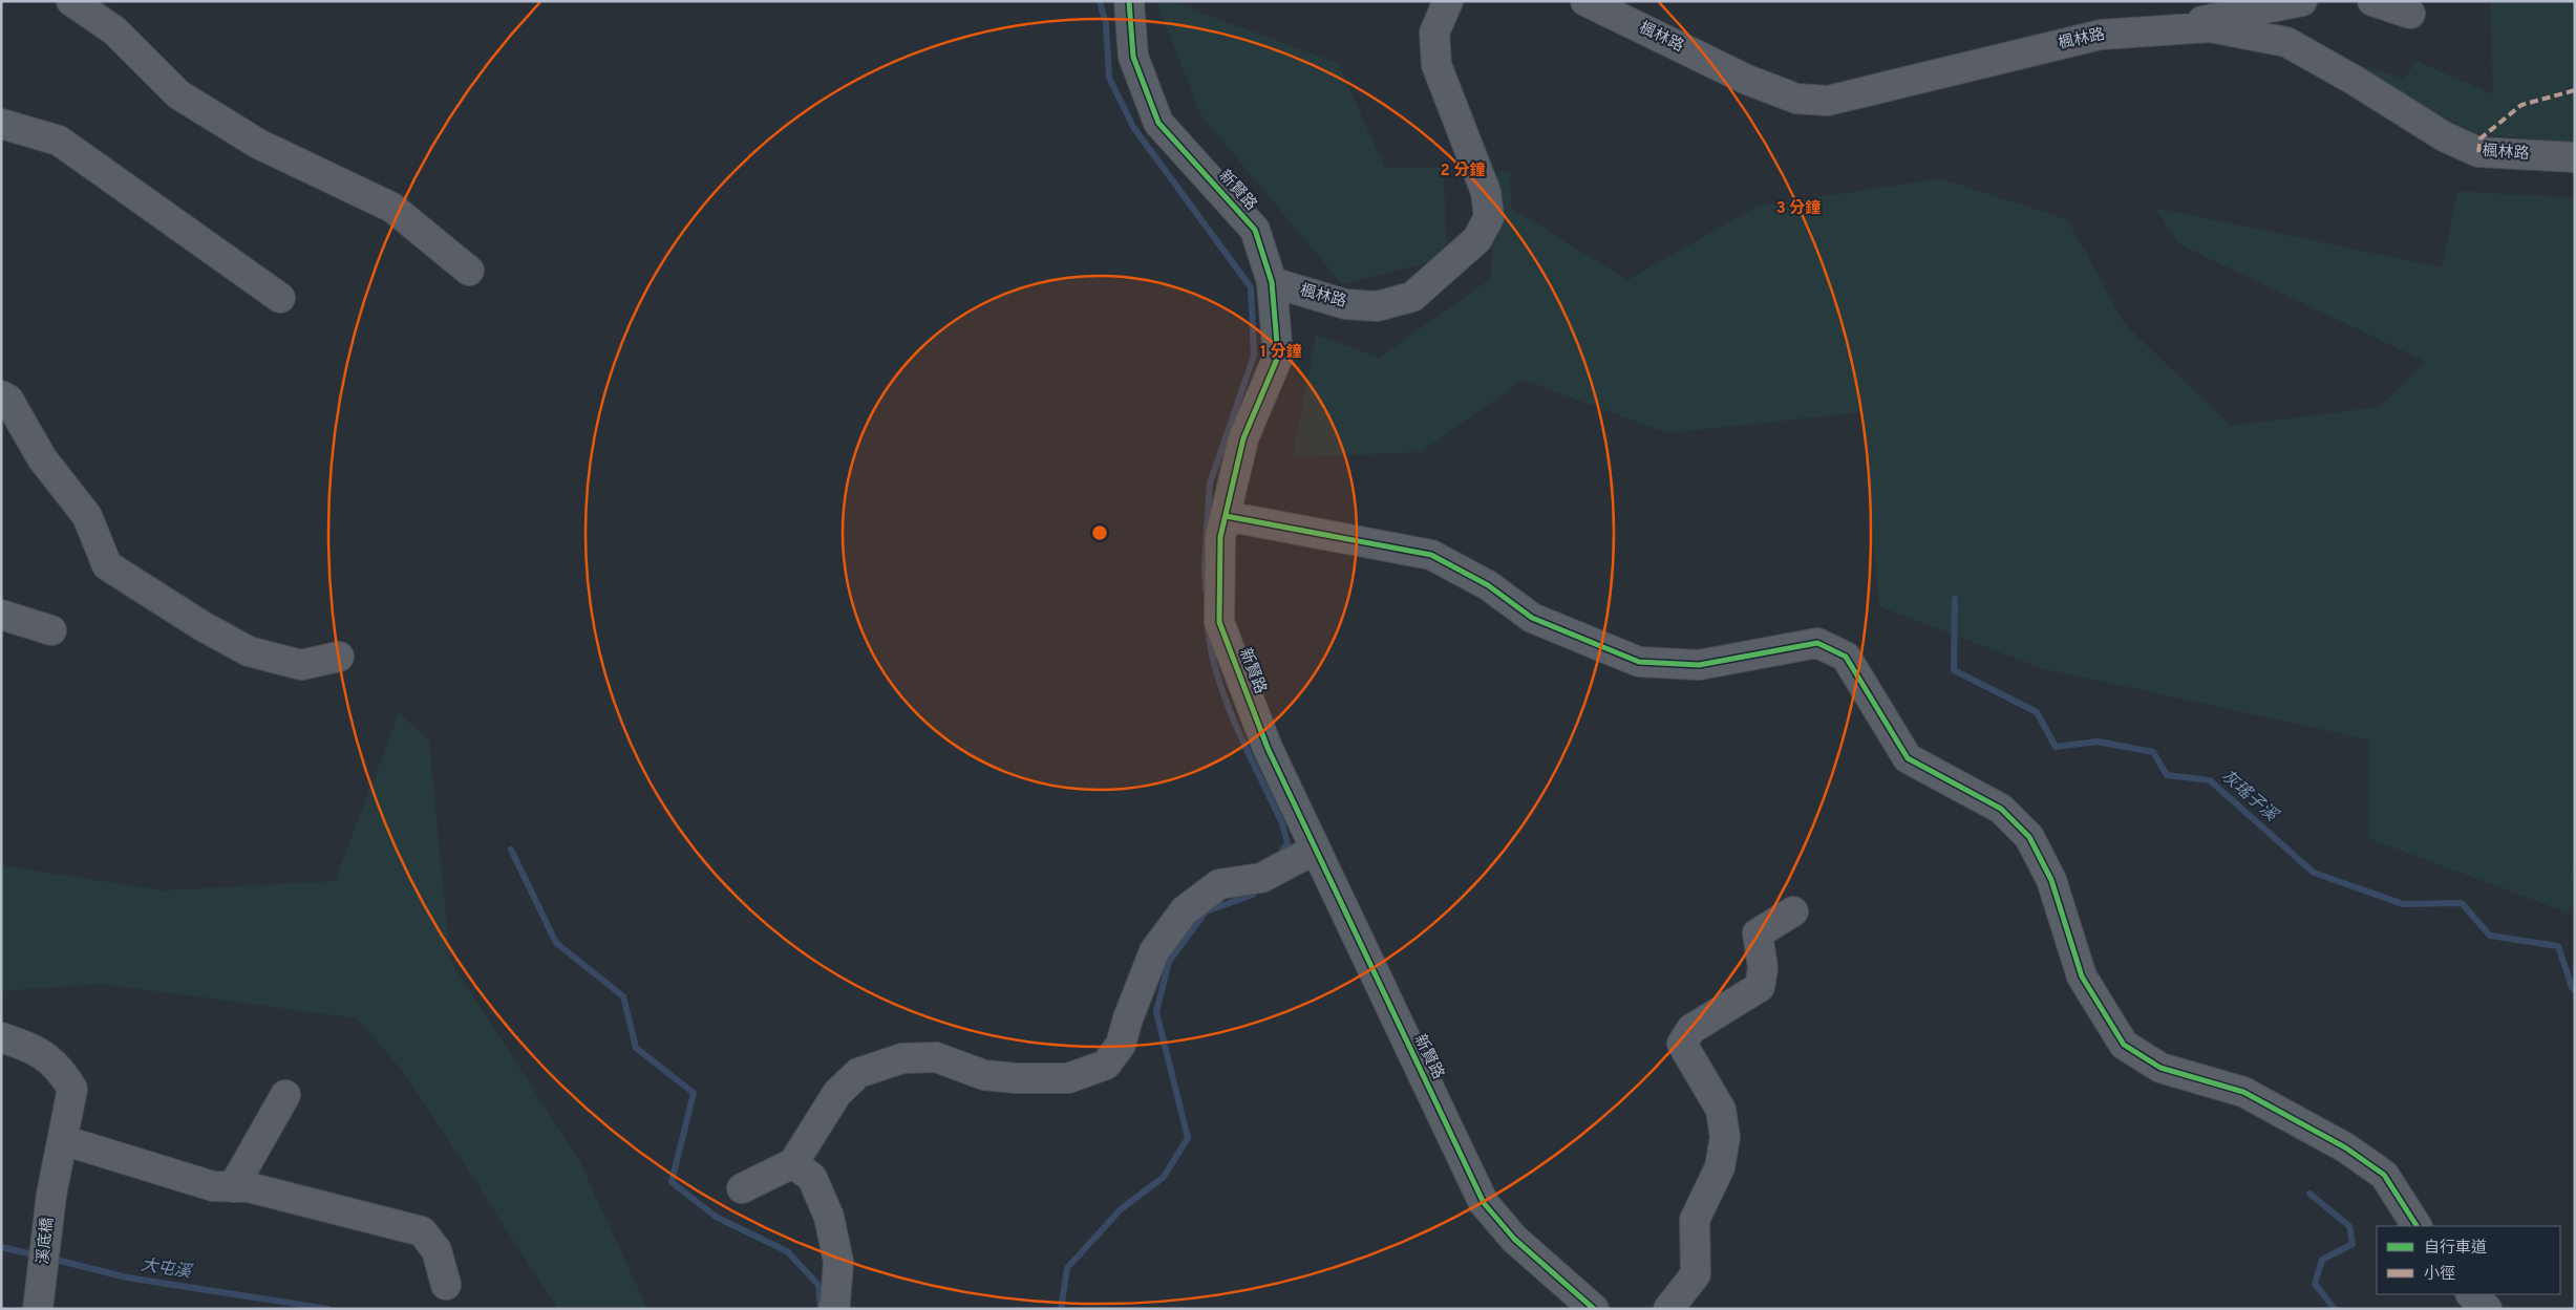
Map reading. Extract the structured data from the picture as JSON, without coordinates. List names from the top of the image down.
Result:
{
  "streets": {
    "street": ["楓林路", "新賢路", "溪底橋"]
  },
  "crossings": [
    ["楓林路", "新賢路"]
  ],
  "water": ["灰瑤子溪", "大屯溪"],
  "legend": ["自行車道", "小徑"],
  "rings": ["2 分鐘", "3 分鐘", "1 分鐘"]
}
